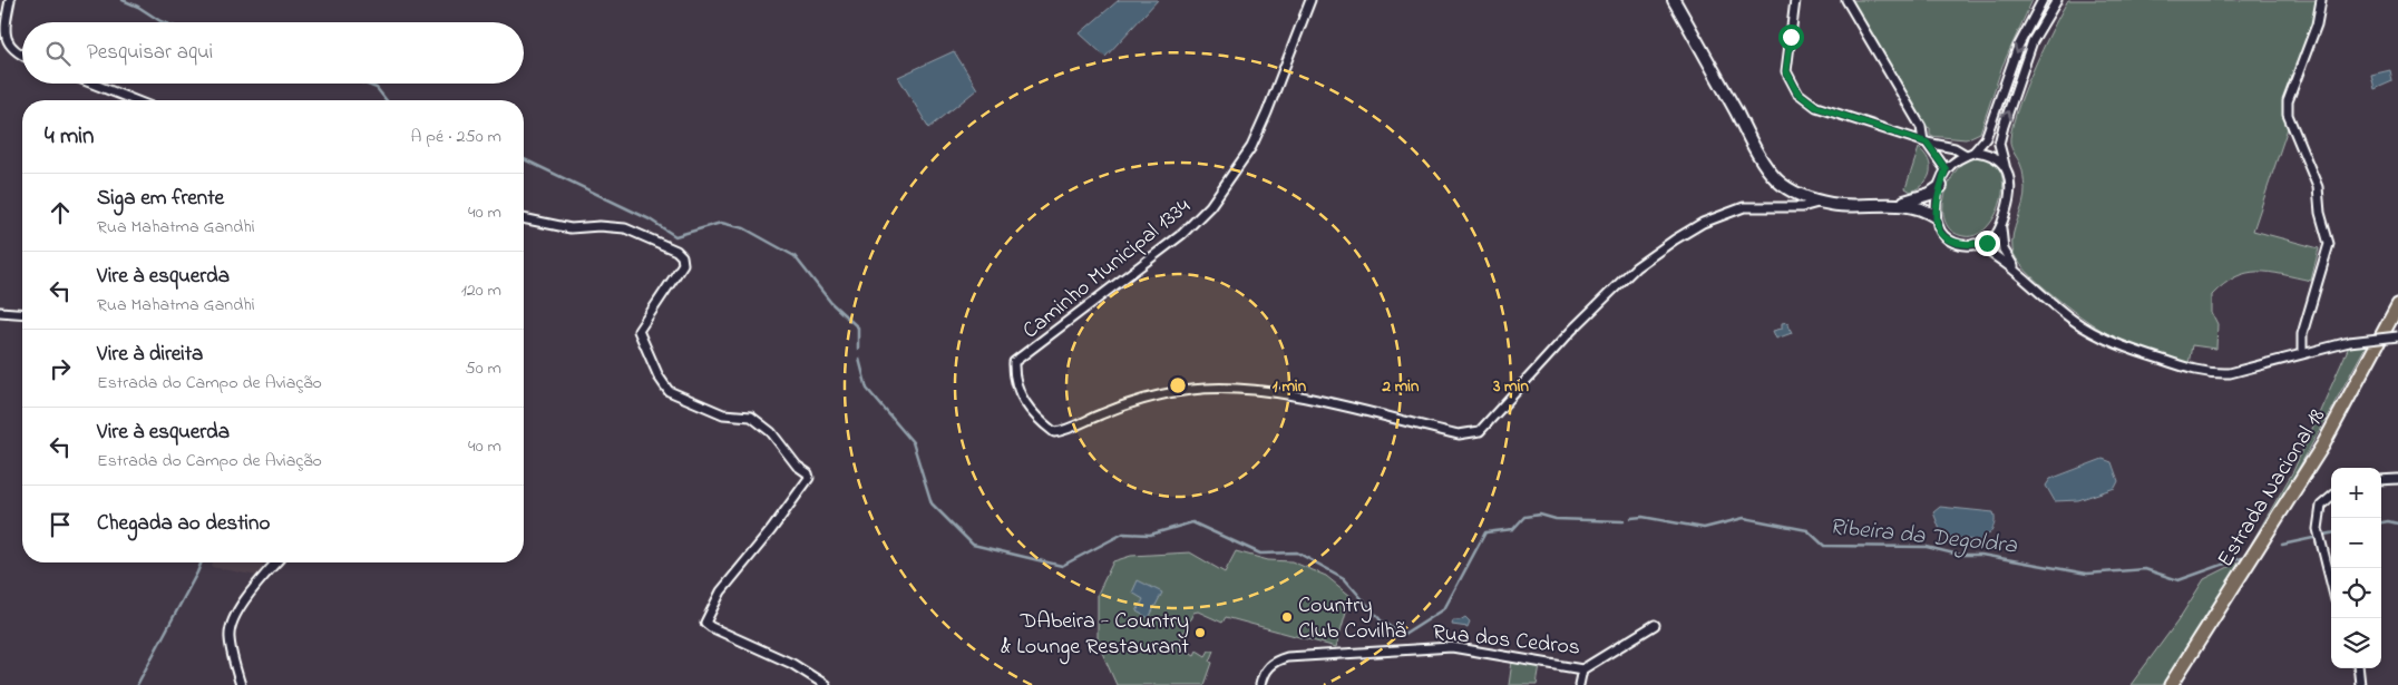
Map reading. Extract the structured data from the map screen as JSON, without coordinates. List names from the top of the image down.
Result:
{
  "streets": {
    "main road": ["Estrada Nacional 18"],
    "street": ["Caminho Municipal 1334", "Rua dos Cedros"]
  },
  "water": ["Ribeira da Degoldra"],
  "places": ["Country Club Covilhã", "DAbeira - Country & Lounge Restaurant"],
  "page": {
    "search": "Pesquisar aqui",
    "heading": ["4 min", "A pé · 250 m"],
    "list": [
      ["Siga em frente", "Rua Mahatma Gandhi", "40 m"],
      ["Vire à esquerda", "Rua Mahatma Gandhi", "120 m"],
      ["Vire à direita", "Estrada do Campo de Aviação", "50 m"],
      ["Vire à esquerda", "Estrada do Campo de Aviação", "40 m"],
      "Chegada ao destino"
    ],
    "map_buttons": ["+", "−"]
  },
  "rings": ["1 min", "2 min", "3 min"]
}
